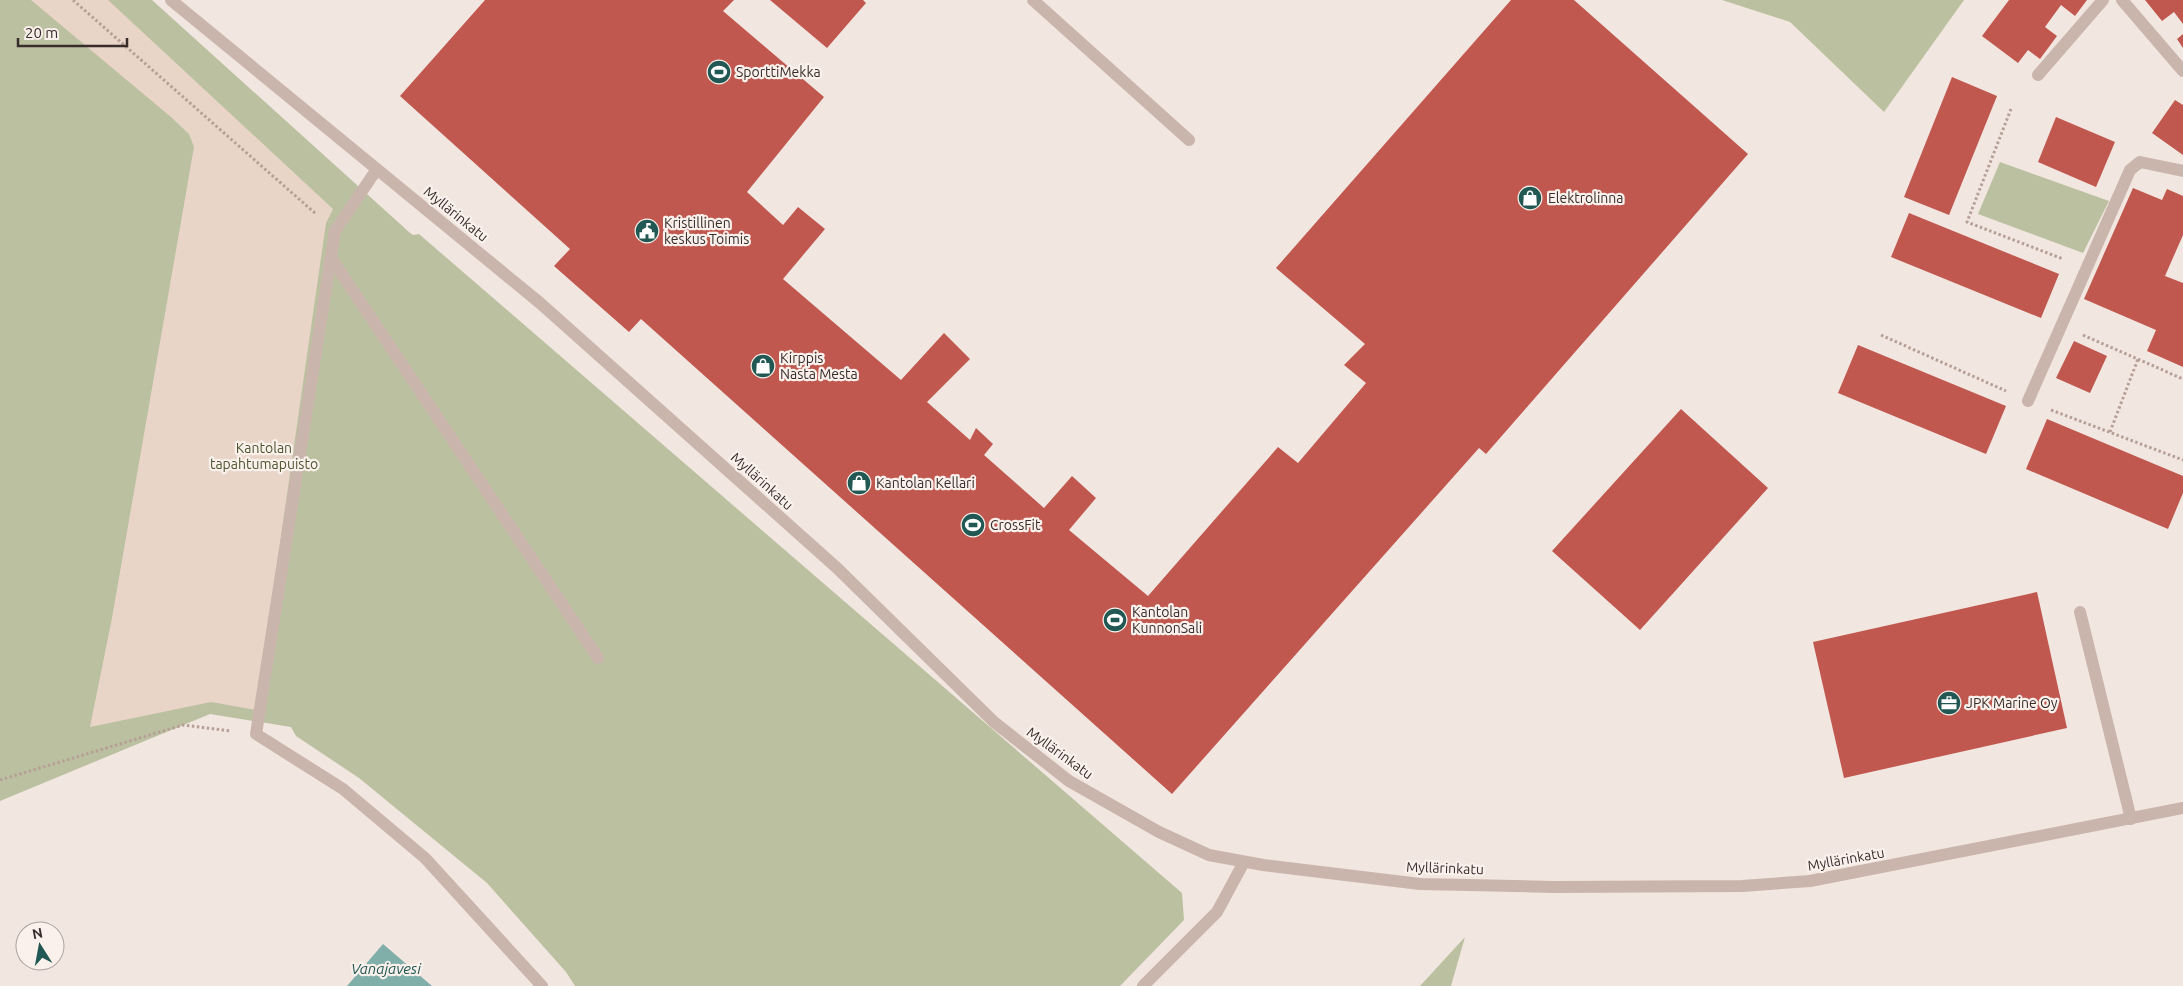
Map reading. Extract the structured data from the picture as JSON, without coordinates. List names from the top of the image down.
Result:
{
  "streets": {
    "street": ["Myllärinkatu"]
  },
  "water": ["Vanajavesi"],
  "parks": ["Kantolan tapahtumapuisto"],
  "places": {
    "sports": ["SporttiMekka", "CrossFit", "Kantolan KunnonSali"],
    "shop": ["Elektrolinna", "Kirppis Nasta Mesta", "Kantolan Kellari"],
    "public building": ["Kristillinen keskus Toimis"],
    "office": ["JPK Marine Oy"]
  },
  "scale_bar": "20 m",
  "north": "top"
}
